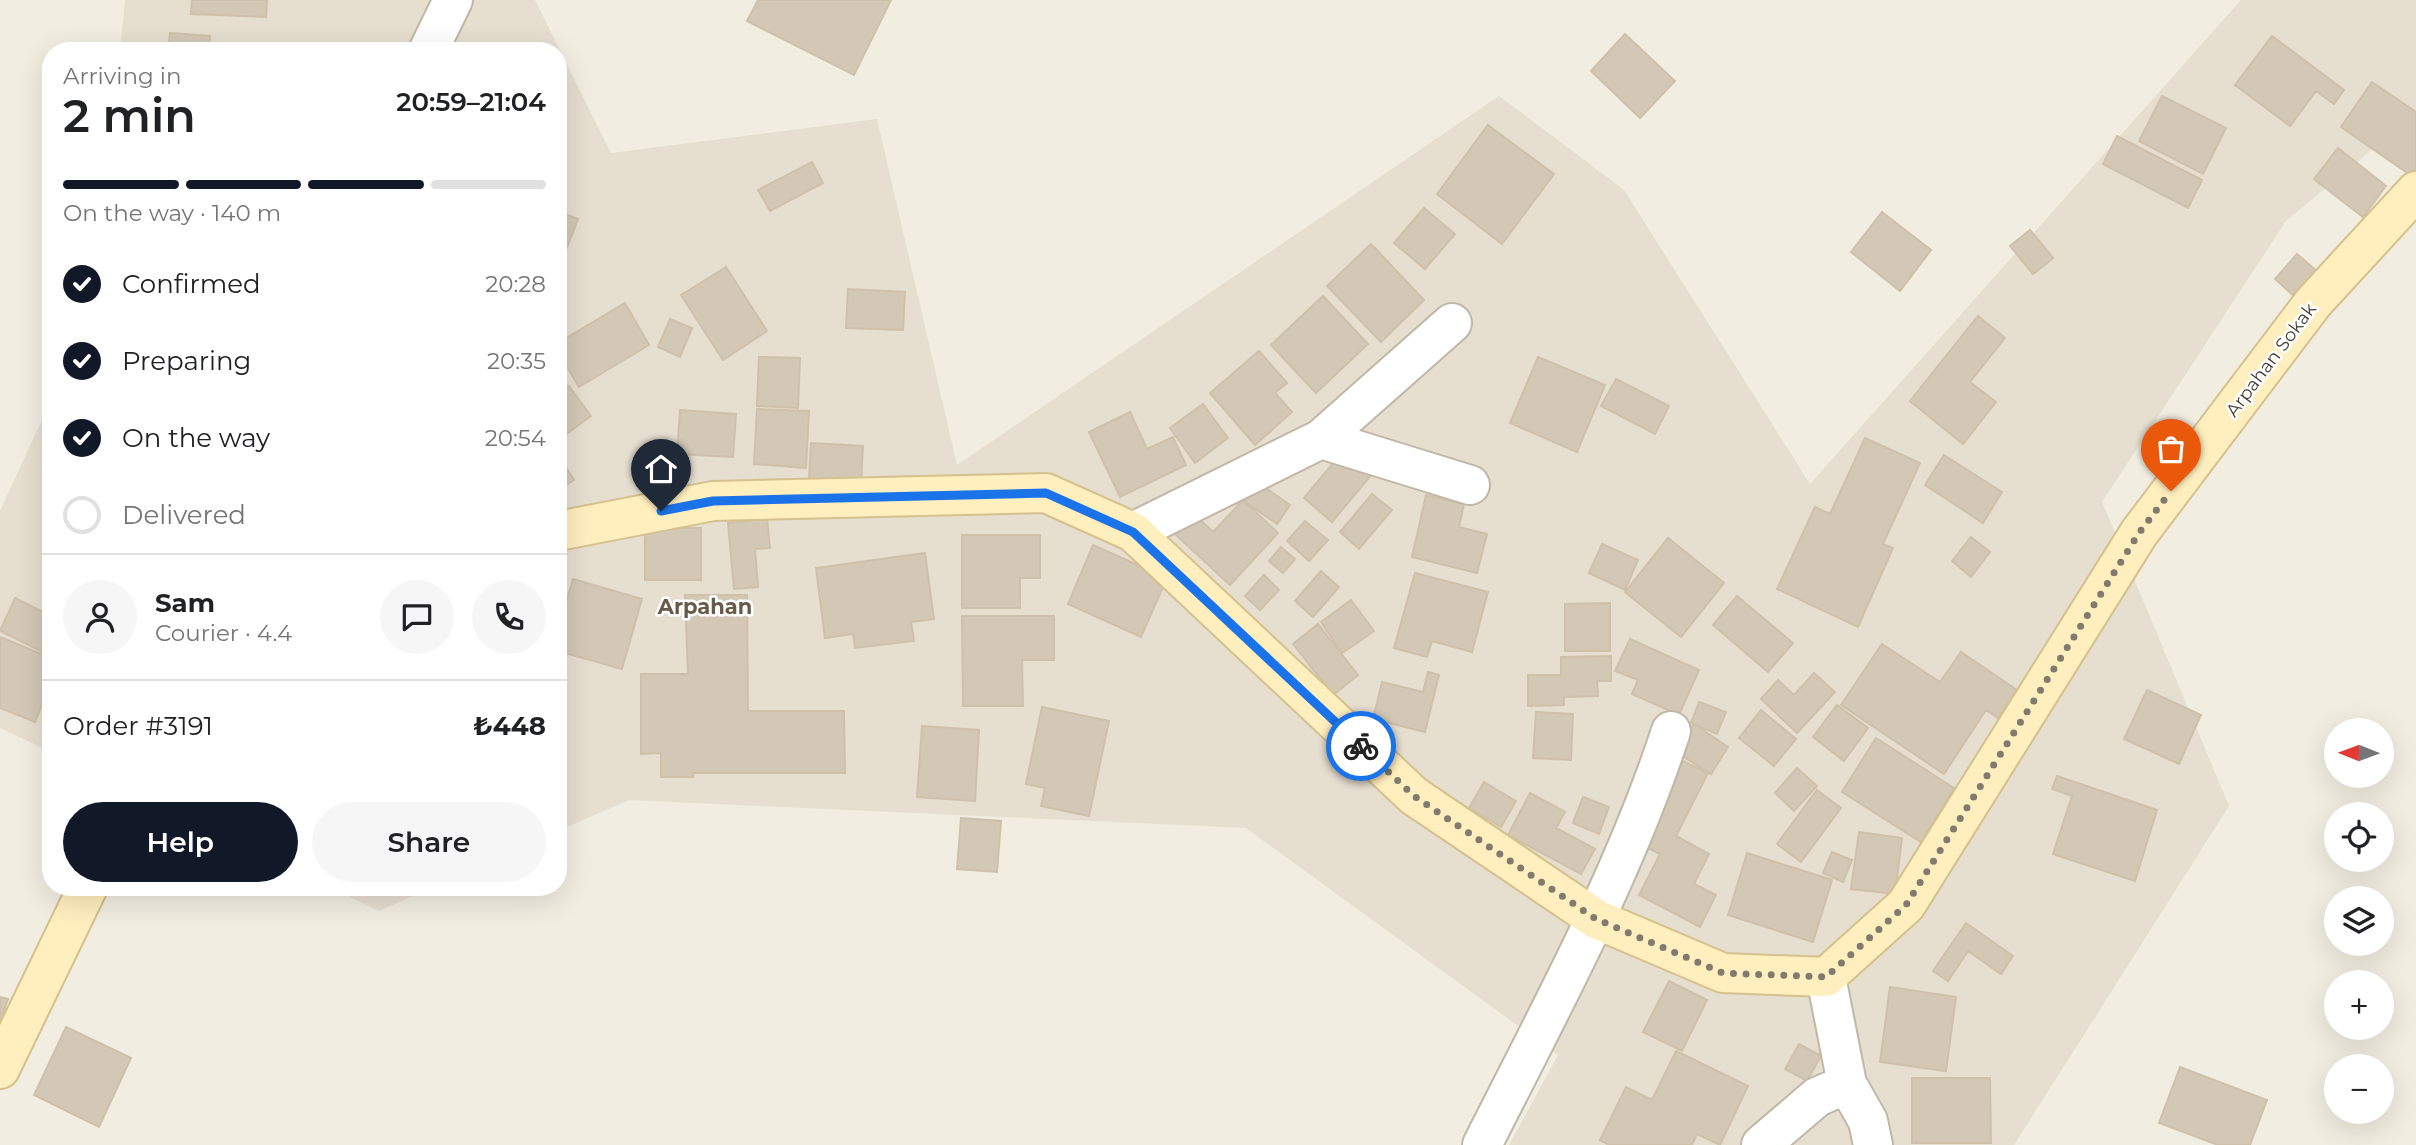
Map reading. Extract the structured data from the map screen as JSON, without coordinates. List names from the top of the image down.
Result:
{
  "streets": {
    "street": ["Arpahan Sokak"]
  },
  "districts": ["Arpahan"],
  "north": "left",
  "page": {
    "heading": ["2 min", "Arriving in", "20:59–21:04"],
    "panel": [
      "Sam",
      "Courier · 4.4",
      "Order #3191",
      "₺448"
    ],
    "bar": "On the way · 140 m",
    "list": [
      ["Confirmed", "20:28"],
      ["Preparing", "20:35"],
      ["On the way", "20:54"],
      "Delivered"
    ],
    "map_buttons": ["+", "−"],
    "buttons": ["Help", "Share"]
  }
}
